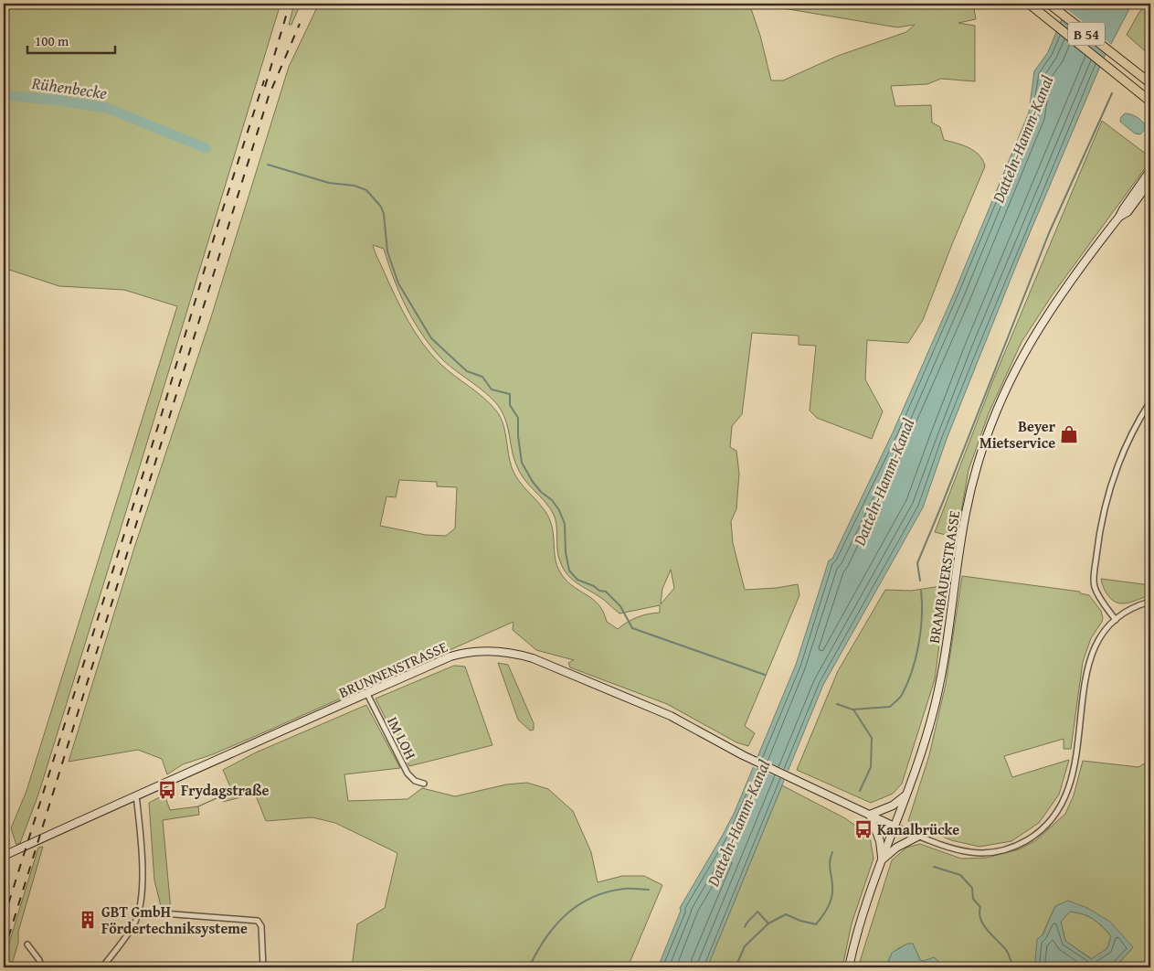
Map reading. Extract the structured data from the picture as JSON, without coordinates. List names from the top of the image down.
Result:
{
  "streets": {
    "main road": ["B 54", "BRAMBAUERSTRASSE", "BRUNNENSTRASSE"],
    "street": ["IM LOH"]
  },
  "crossings": [
    ["BRAMBAUERSTRASSE", "BRUNNENSTRASSE"],
    ["BRUNNENSTRASSE", "IM LOH"]
  ],
  "water": ["Rühenbecke", "Datteln-Hamm-Kanal"],
  "places": {
    "shop": ["Beyer Mietservice"],
    "bus stop": ["Frydagstraße", "Kanalbrücke"],
    "building": ["GBT GmbH Fördertechniksysteme"]
  },
  "scale_bar": "100 m"
}
